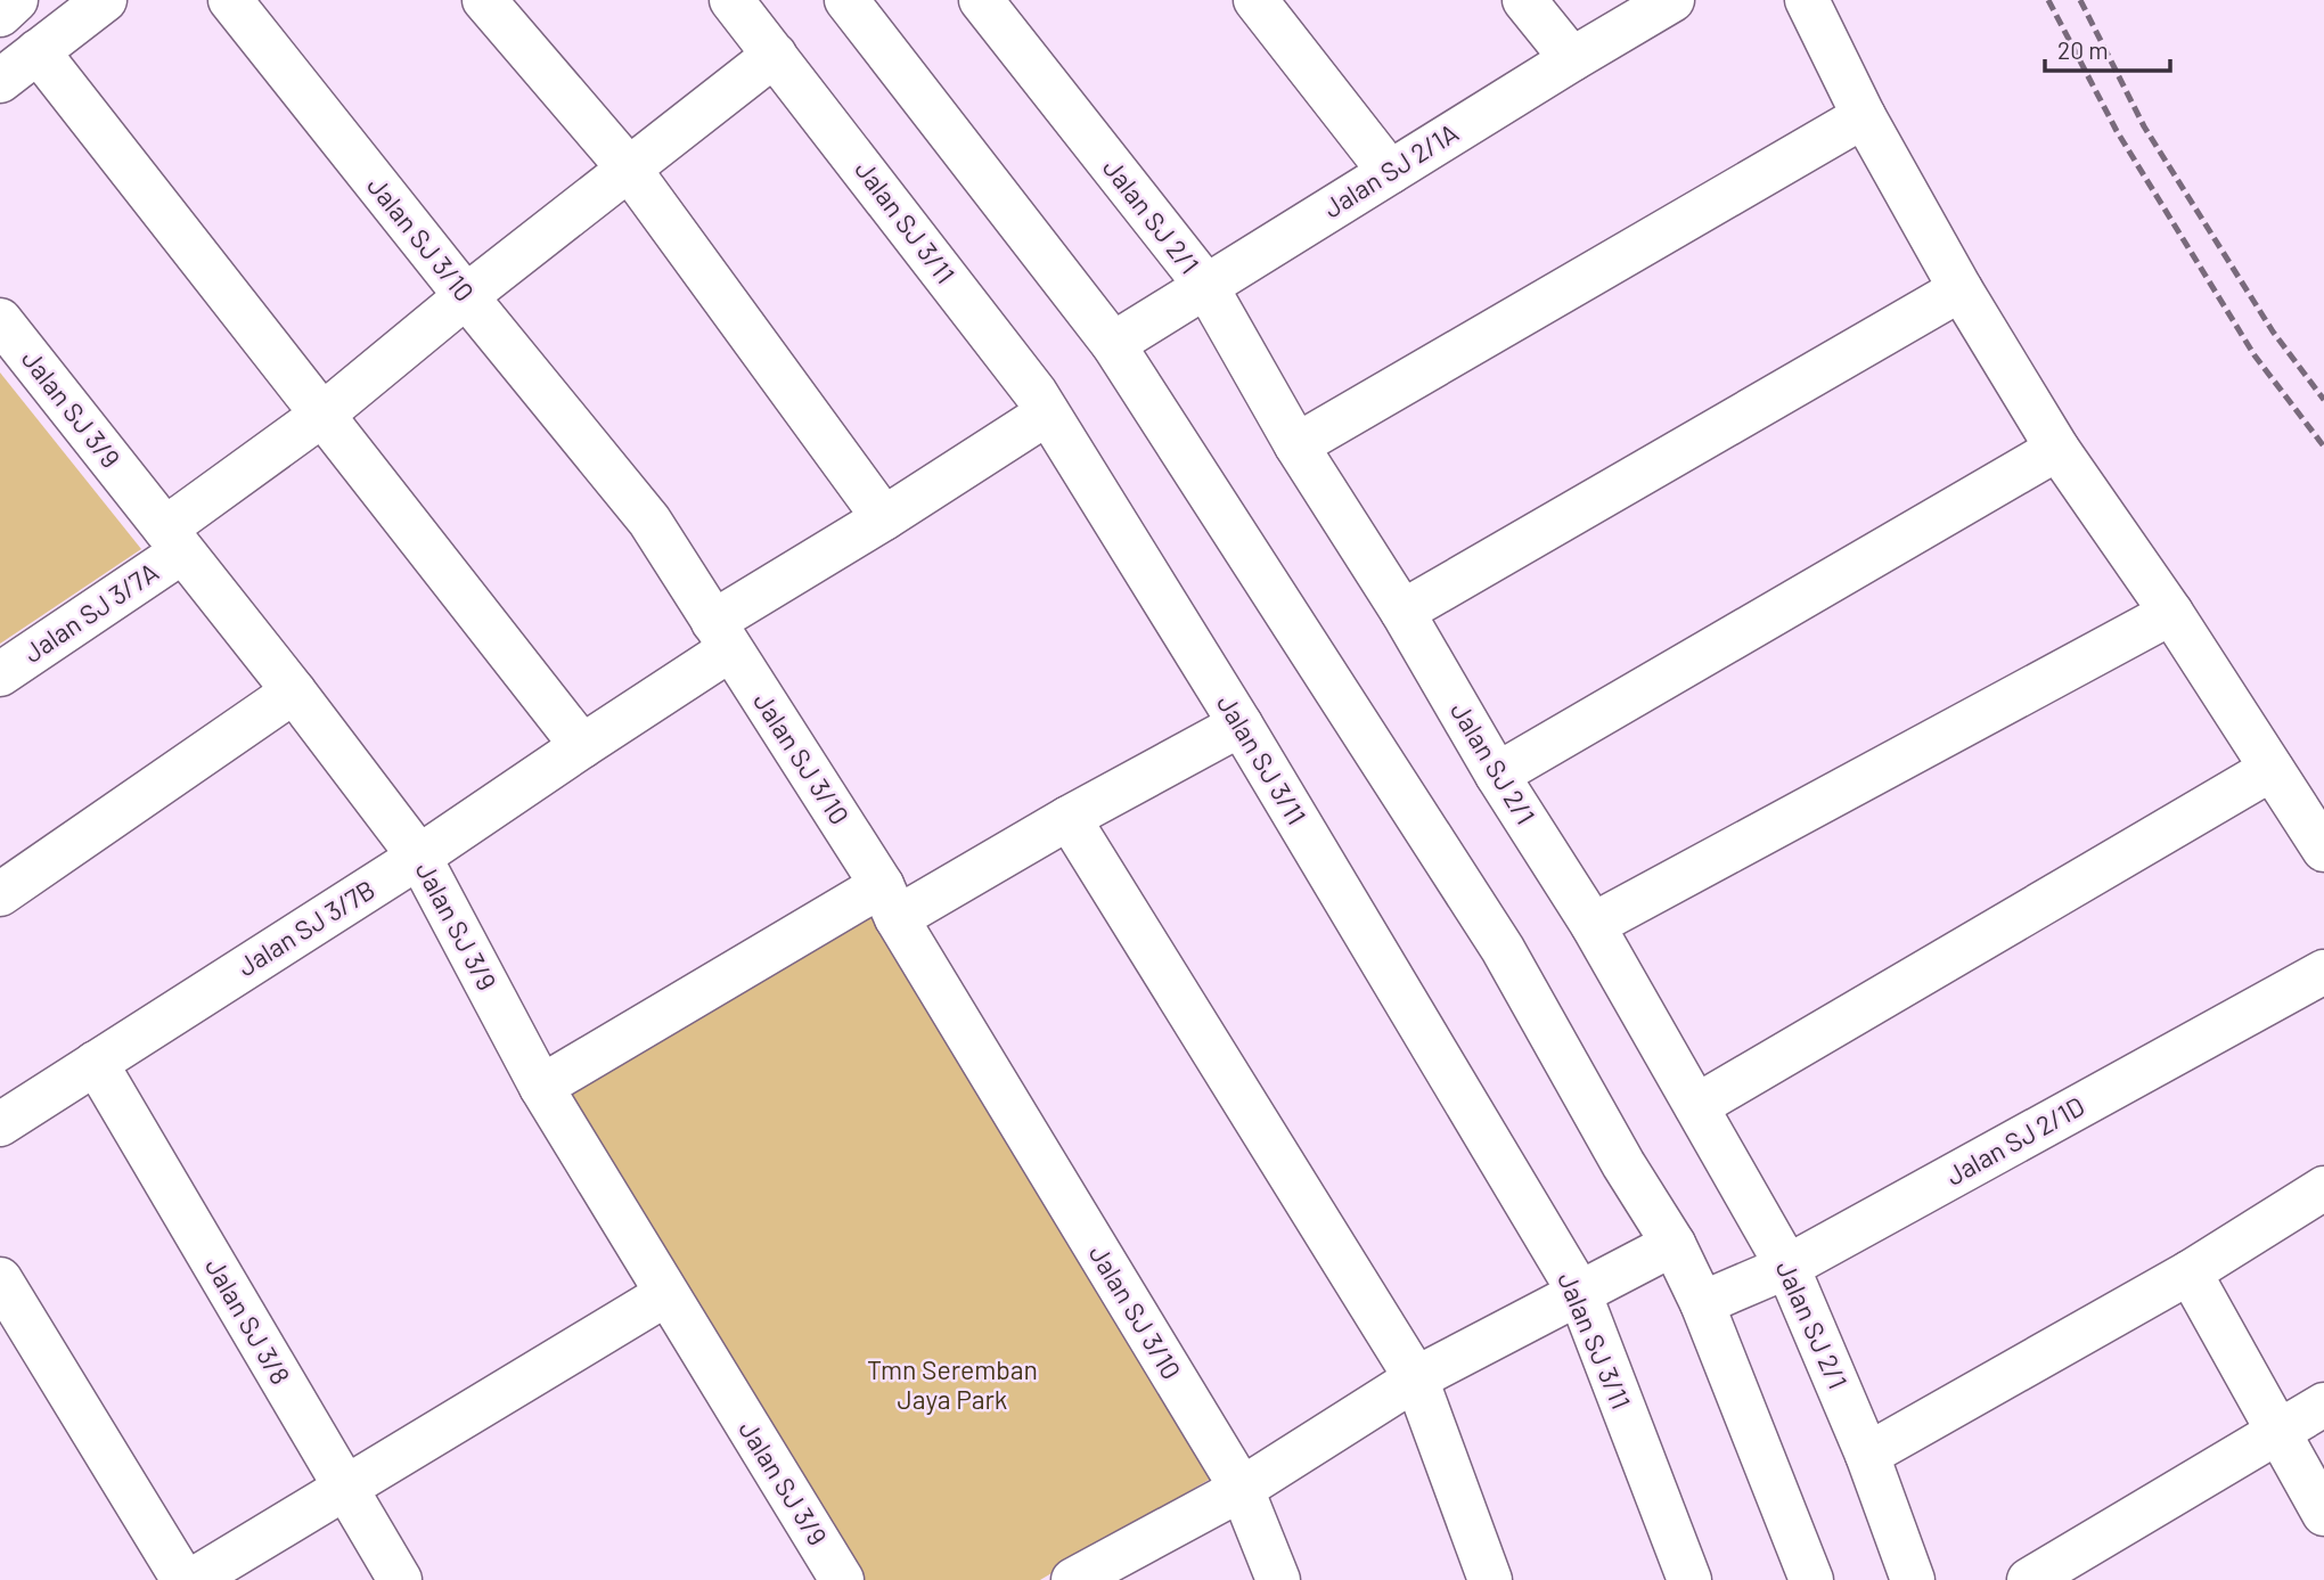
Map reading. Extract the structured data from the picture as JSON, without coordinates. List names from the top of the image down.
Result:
{
  "streets": {
    "street": [
      "Jalan SJ 2/1A",
      "Jalan SJ 2/1",
      "Jalan SJ 3/11",
      "Jalan SJ 3/10",
      "Jalan SJ 3/9",
      "Jalan SJ 3/7A",
      "Jalan SJ 3/7B",
      "Jalan SJ 2/1D",
      "Jalan SJ 3/8"
    ]
  },
  "crossings": [
    ["Jalan SJ 2/1A", "Jalan SJ 2/1"],
    ["Jalan SJ 2/1", "Jalan SJ 2/1D"],
    ["Jalan SJ 3/11", "Jalan SJ 3/7A"],
    ["Jalan SJ 3/11", "Jalan SJ 3/7B"],
    ["Jalan SJ 3/10", "Jalan SJ 3/7A"],
    ["Jalan SJ 3/10", "Jalan SJ 3/7B"],
    ["Jalan SJ 3/9", "Jalan SJ 3/7A"],
    ["Jalan SJ 3/9", "Jalan SJ 3/7B"],
    ["Jalan SJ 3/7B", "Jalan SJ 3/8"]
  ],
  "parks": ["Tmn Seremban Jaya Park"],
  "scale_bar": "20 m"
}
